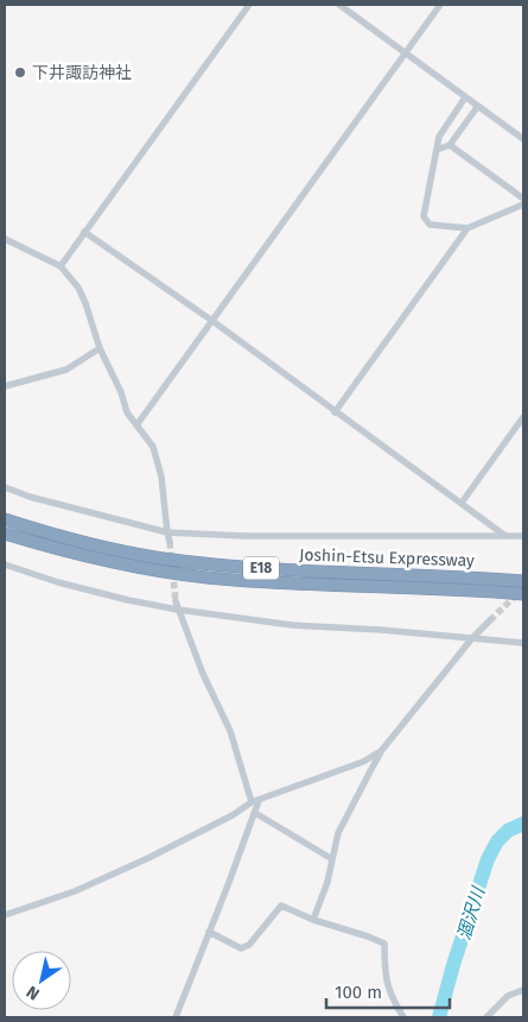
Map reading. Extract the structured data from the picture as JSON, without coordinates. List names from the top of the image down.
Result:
{
  "streets": {
    "highway": ["Joshin-Etsu Expressway", "E18"]
  },
  "water": ["涸沢川"],
  "places": ["下井諏訪神社"],
  "scale_bar": "100 m",
  "north": "bottom left"
}
